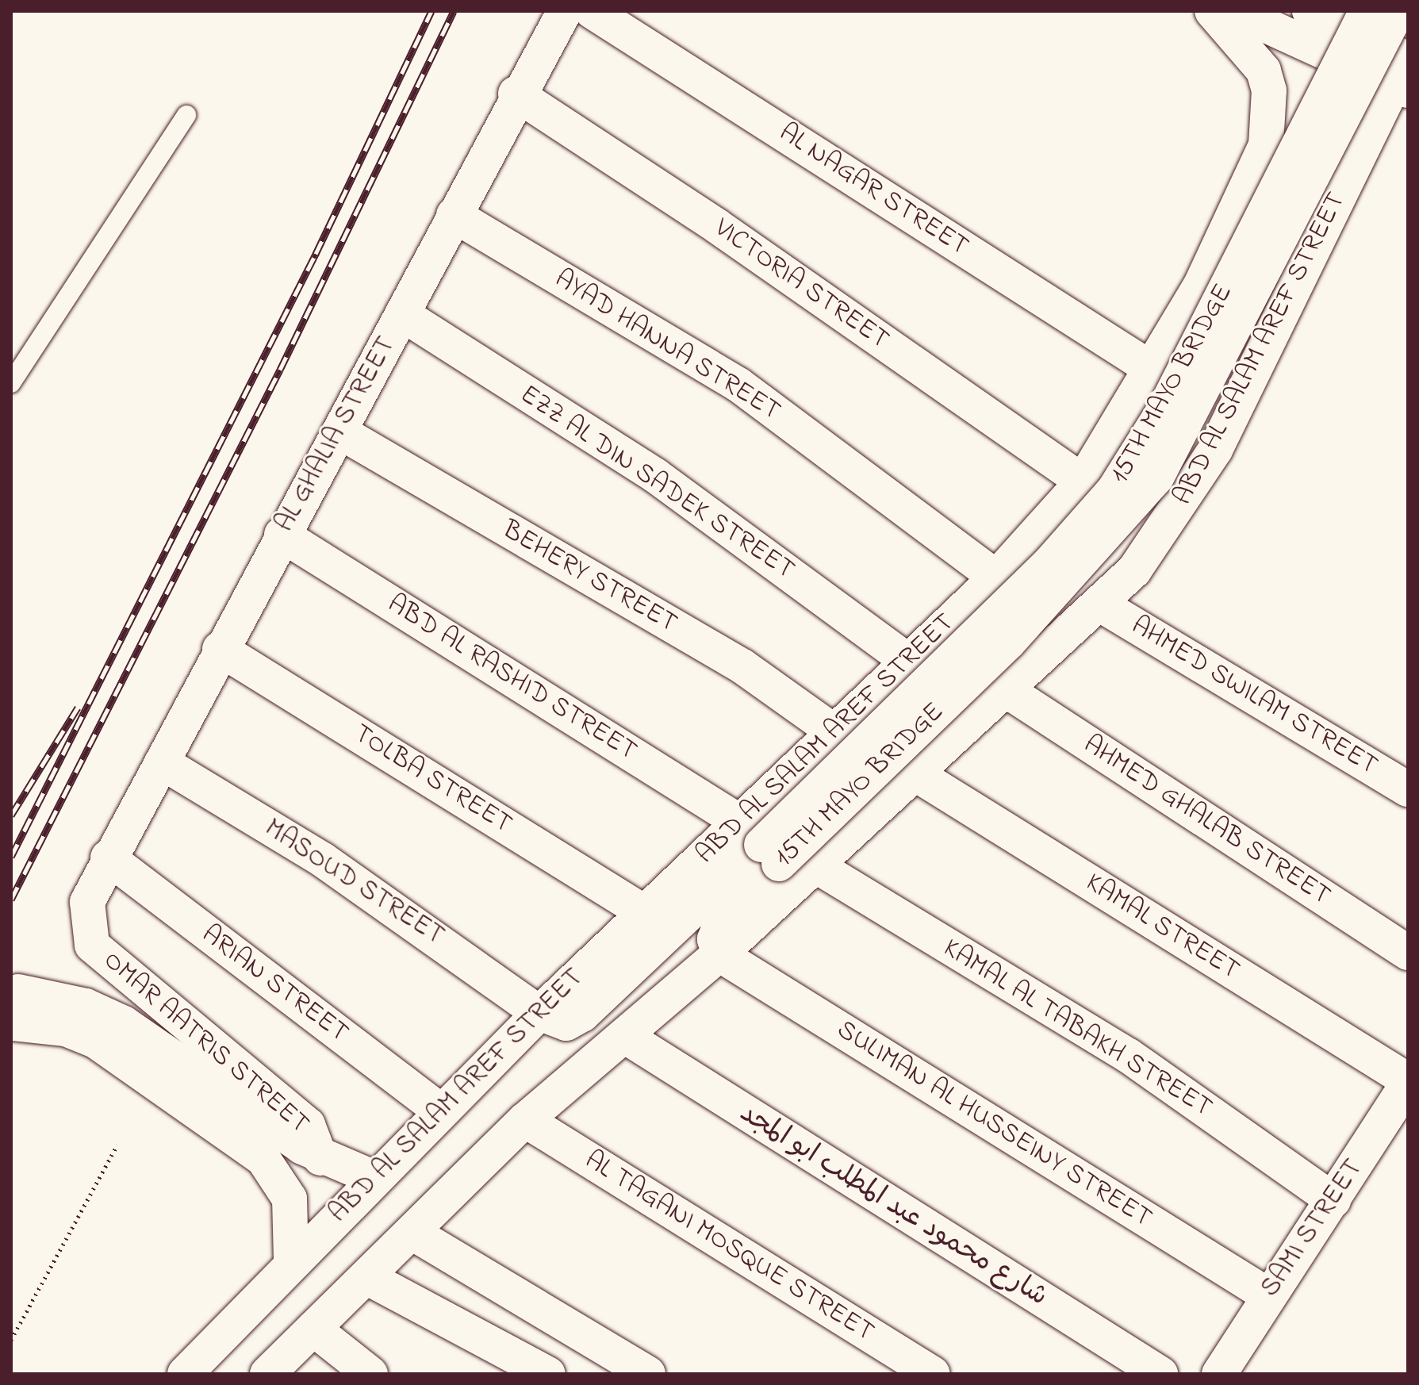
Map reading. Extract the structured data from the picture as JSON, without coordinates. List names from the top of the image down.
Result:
{
  "streets": {
    "main road": [
      "AL NAGAR STREET",
      "VICTORIA STREET",
      "AYAD HANNA STREET",
      "ABD AL SALAM AREF STREET",
      "15TH MAYO BRIDGE",
      "AL GHALIA STREET",
      "EZZ AL DIN SADEK STREET",
      "BEHERY STREET",
      "ABD AL RASHID STREET",
      "AHMED SWILAM STREET",
      "TOLBA STREET",
      "AHMED GHALAB STREET",
      "MASOUD STREET",
      "KAMAL STREET",
      "ARIAN STREET",
      "KAMAL AL TABAKH STREET",
      "OMAR AATRIS STREET",
      "SULIMAN AL HUSSEINY STREET",
      "شارع محمود عبد المطلب ابو المجد",
      "SAMI STREET",
      "AL TAGANI MOSQUE STREET"
    ]
  },
  "crossings": [
    ["AL NAGAR STREET", "ABD AL SALAM AREF STREET"],
    ["VICTORIA STREET", "ABD AL SALAM AREF STREET"],
    ["VICTORIA STREET", "AL GHALIA STREET"],
    ["AYAD HANNA STREET", "ABD AL SALAM AREF STREET"],
    ["AYAD HANNA STREET", "AL GHALIA STREET"],
    ["ABD AL SALAM AREF STREET", "15TH MAYO BRIDGE"],
    ["ABD AL SALAM AREF STREET", "EZZ AL DIN SADEK STREET"],
    ["ABD AL SALAM AREF STREET", "BEHERY STREET"],
    ["ABD AL SALAM AREF STREET", "ABD AL RASHID STREET"],
    ["ABD AL SALAM AREF STREET", "AHMED SWILAM STREET"],
    ["ABD AL SALAM AREF STREET", "TOLBA STREET"],
    ["ABD AL SALAM AREF STREET", "AHMED GHALAB STREET"],
    ["ABD AL SALAM AREF STREET", "MASOUD STREET"],
    ["ABD AL SALAM AREF STREET", "KAMAL STREET"],
    ["ABD AL SALAM AREF STREET", "ARIAN STREET"],
    ["ABD AL SALAM AREF STREET", "KAMAL AL TABAKH STREET"],
    ["ABD AL SALAM AREF STREET", "SULIMAN AL HUSSEINY STREET"],
    ["ABD AL SALAM AREF STREET", "شارع محمود عبد المطلب ابو المجد"],
    ["ABD AL SALAM AREF STREET", "AL TAGANI MOSQUE STREET"],
    ["15TH MAYO BRIDGE", "ABD AL RASHID STREET"],
    ["15TH MAYO BRIDGE", "MASOUD STREET"],
    ["15TH MAYO BRIDGE", "SULIMAN AL HUSSEINY STREET"],
    ["AL GHALIA STREET", "EZZ AL DIN SADEK STREET"],
    ["AL GHALIA STREET", "BEHERY STREET"],
    ["AL GHALIA STREET", "ABD AL RASHID STREET"],
    ["AL GHALIA STREET", "TOLBA STREET"],
    ["AL GHALIA STREET", "MASOUD STREET"],
    ["AL GHALIA STREET", "ARIAN STREET"],
    ["AL GHALIA STREET", "OMAR AATRIS STREET"],
    ["KAMAL STREET", "SAMI STREET"],
    ["ARIAN STREET", "OMAR AATRIS STREET"],
    ["KAMAL AL TABAKH STREET", "SAMI STREET"],
    ["SULIMAN AL HUSSEINY STREET", "SAMI STREET"]
  ]
}
